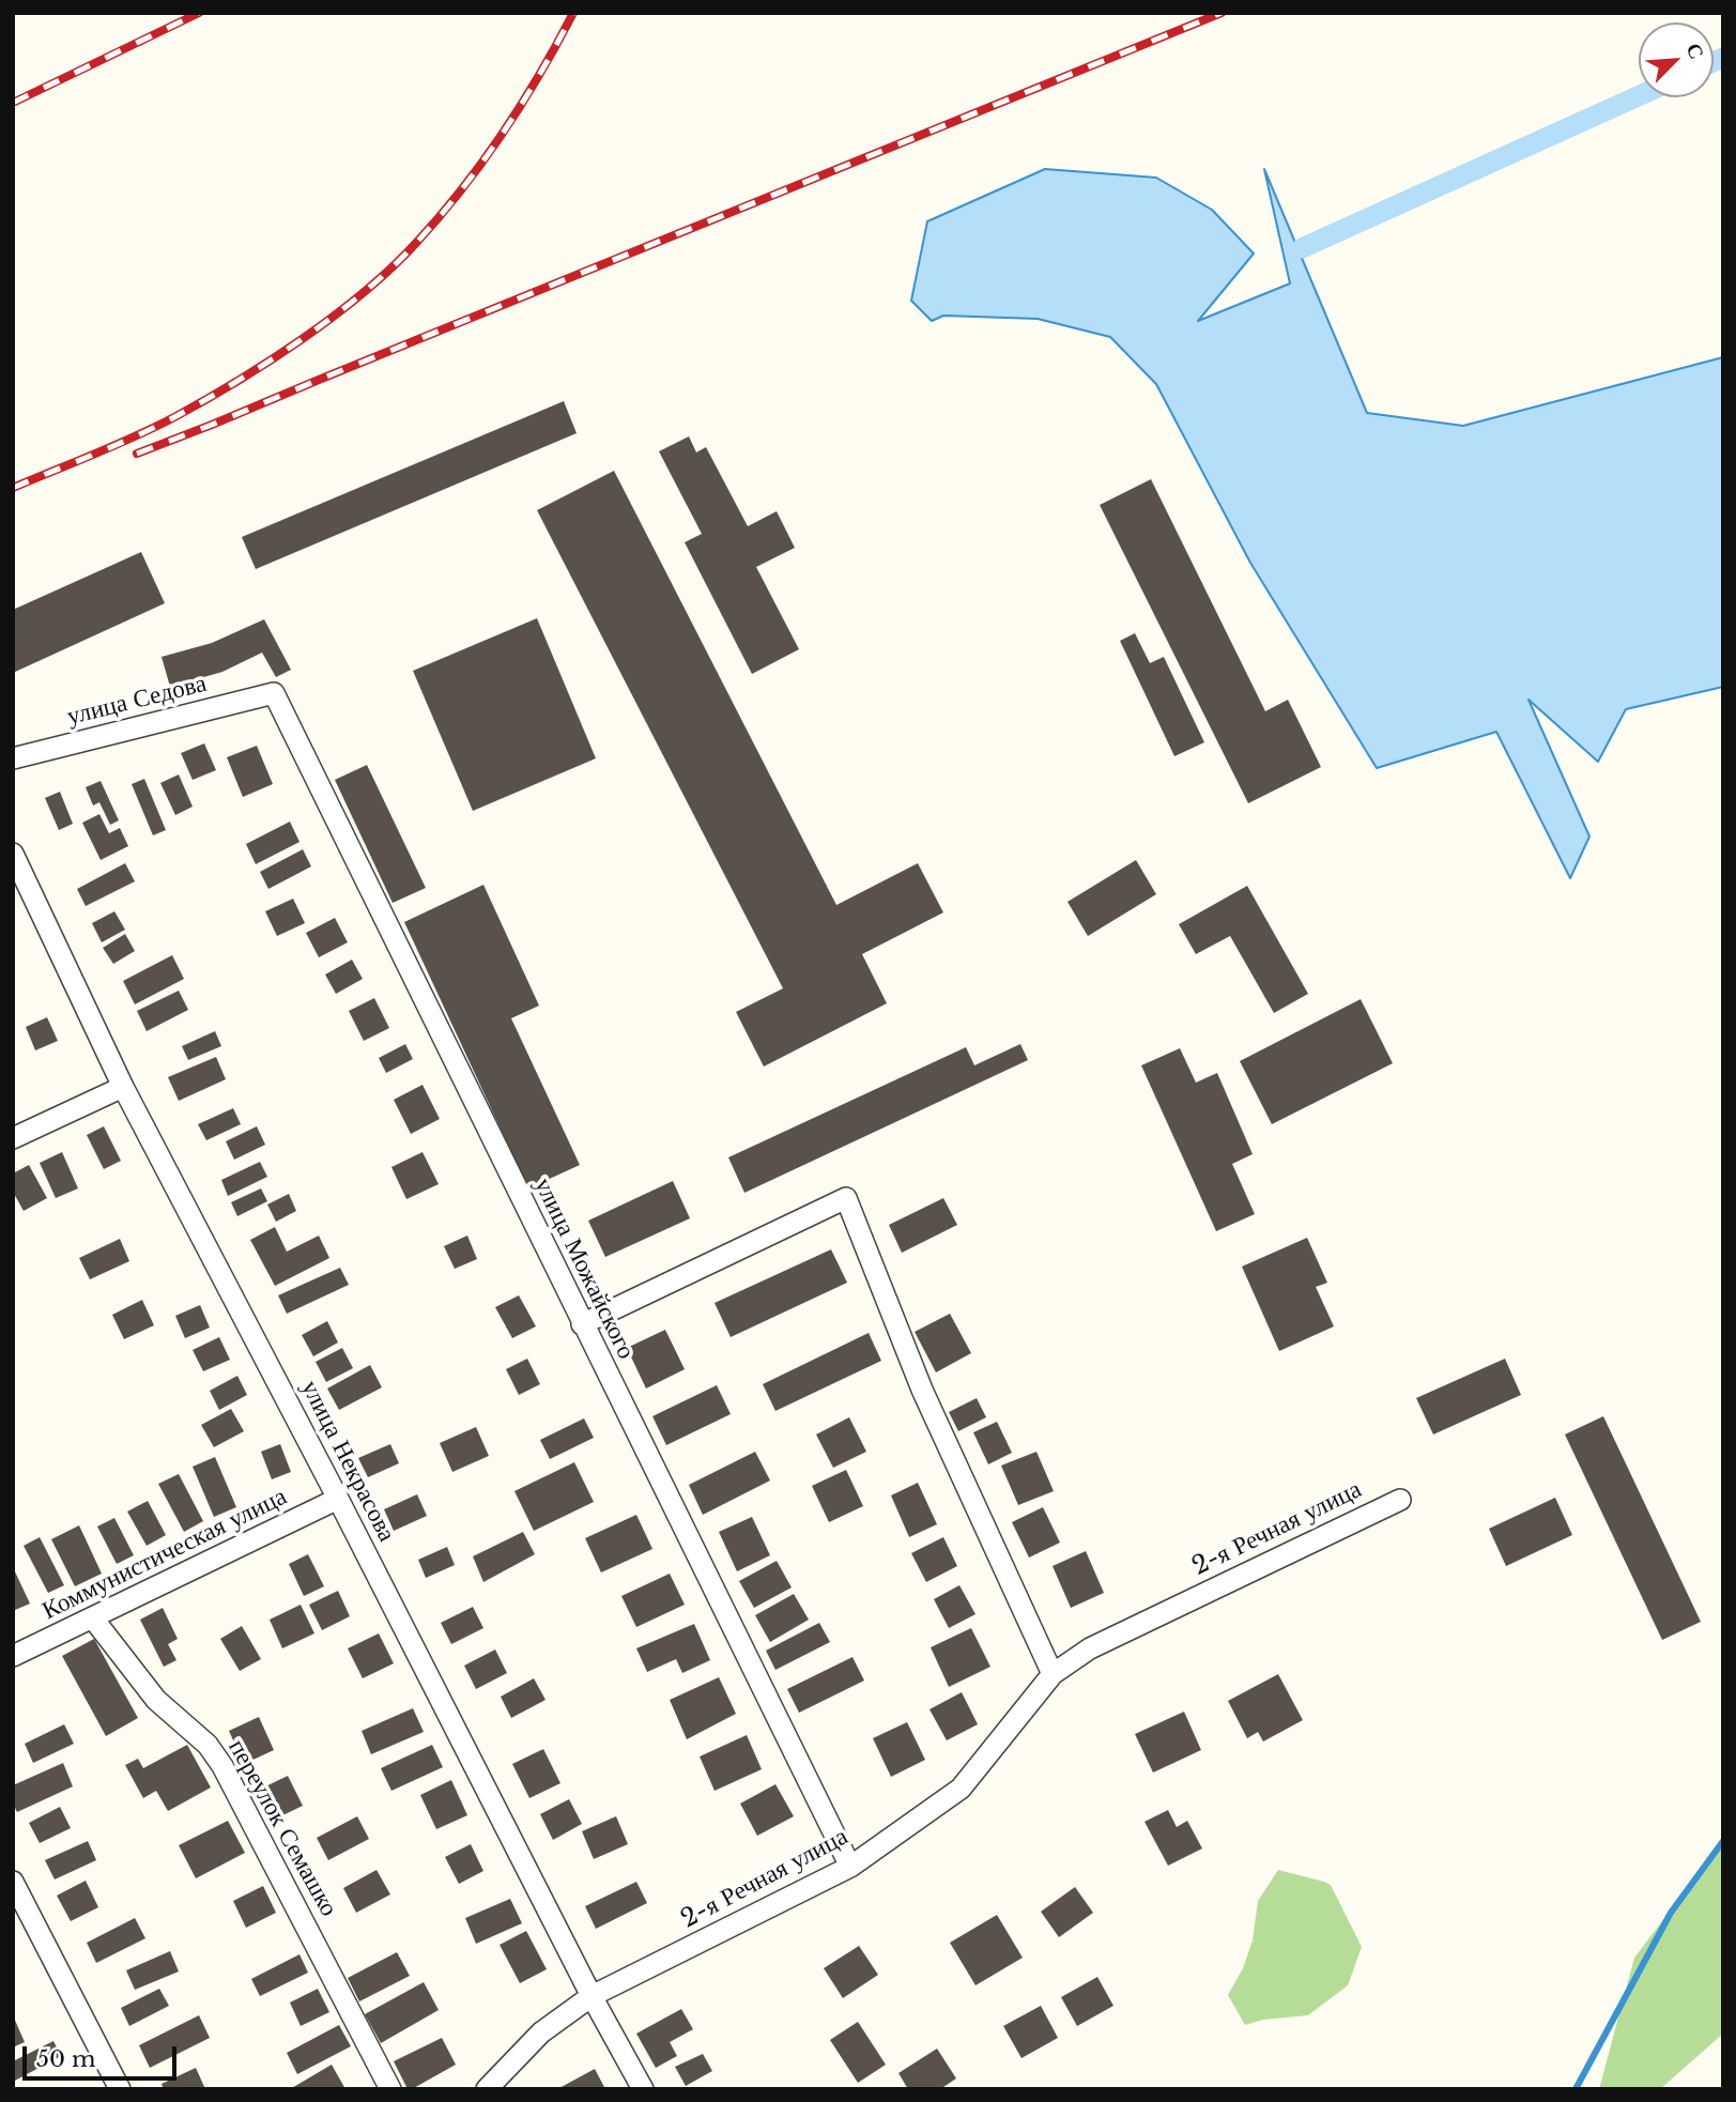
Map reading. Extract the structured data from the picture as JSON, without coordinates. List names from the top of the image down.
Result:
{
  "streets": {
    "street": [
      "улица Седова",
      "улица Можайского",
      "улица Некрасова",
      "2-я Речная улица",
      "Коммунистическая улица",
      "переулок Семашко"
    ]
  },
  "crossings": [
    ["улица Седова", "улица Можайского"],
    ["улица Можайского", "2-я Речная улица"],
    ["улица Некрасова", "2-я Речная улица"],
    ["улица Некрасова", "Коммунистическая улица"],
    ["Коммунистическая улица", "переулок Семашко"]
  ],
  "scale_bar": "50 m",
  "north": "top right"
}
